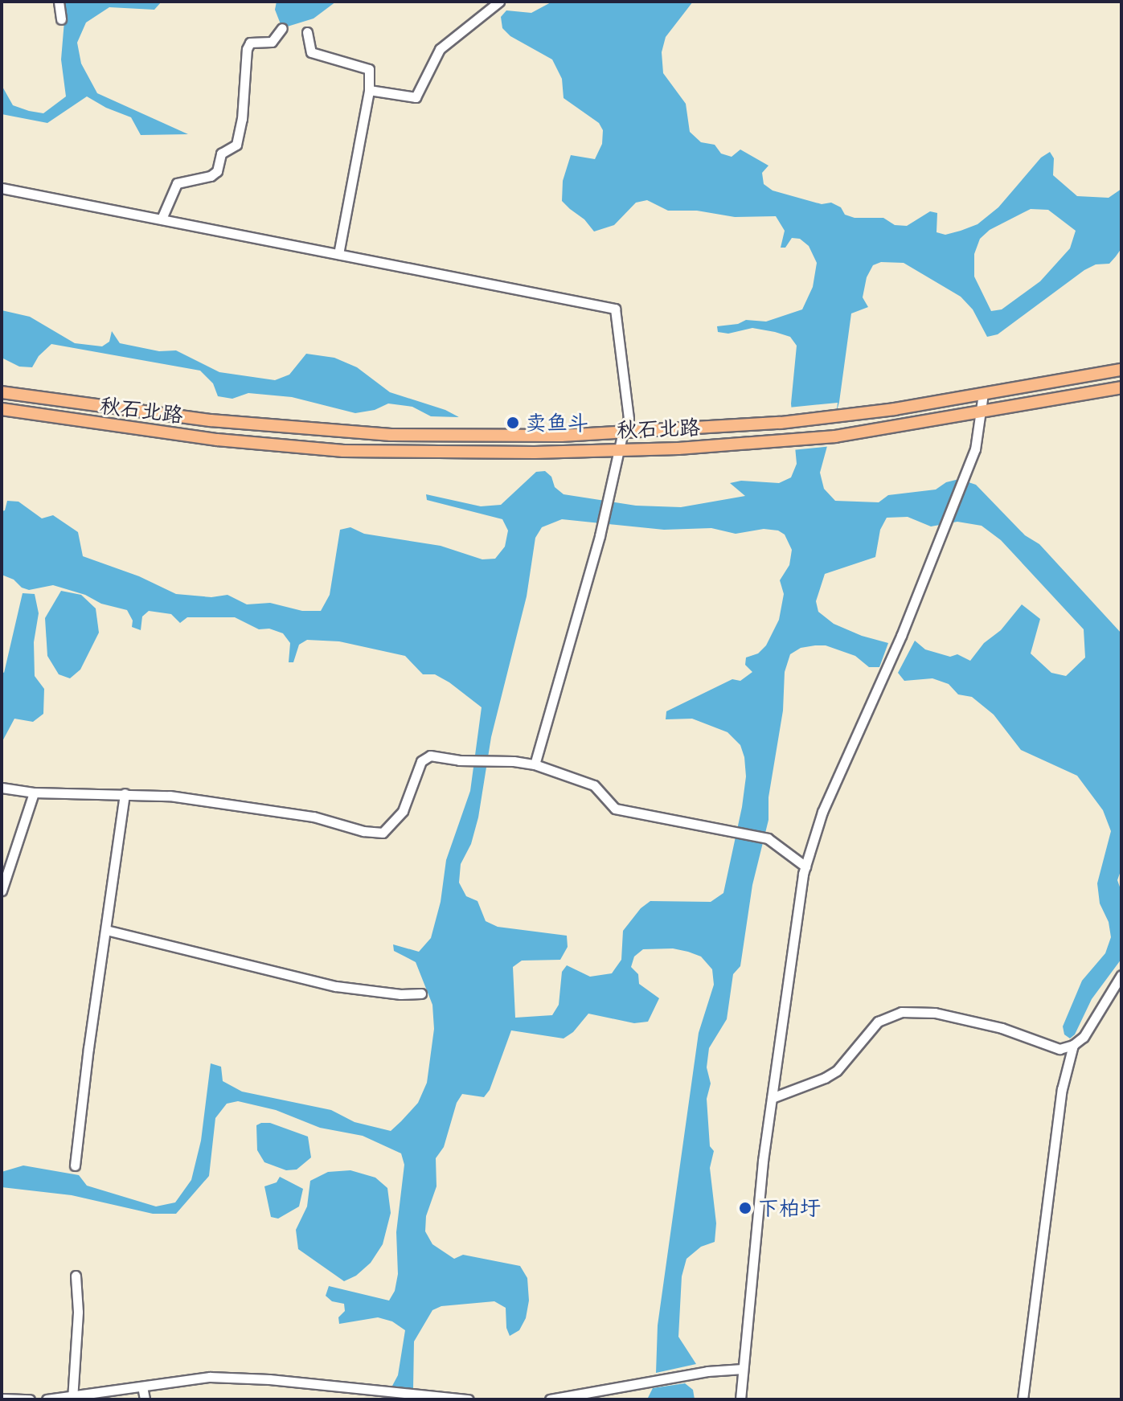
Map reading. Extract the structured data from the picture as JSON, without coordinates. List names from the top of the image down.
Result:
{
  "streets": {
    "main road": ["秋石北路"]
  },
  "places": ["卖鱼斗", "下柏圩"]
}
